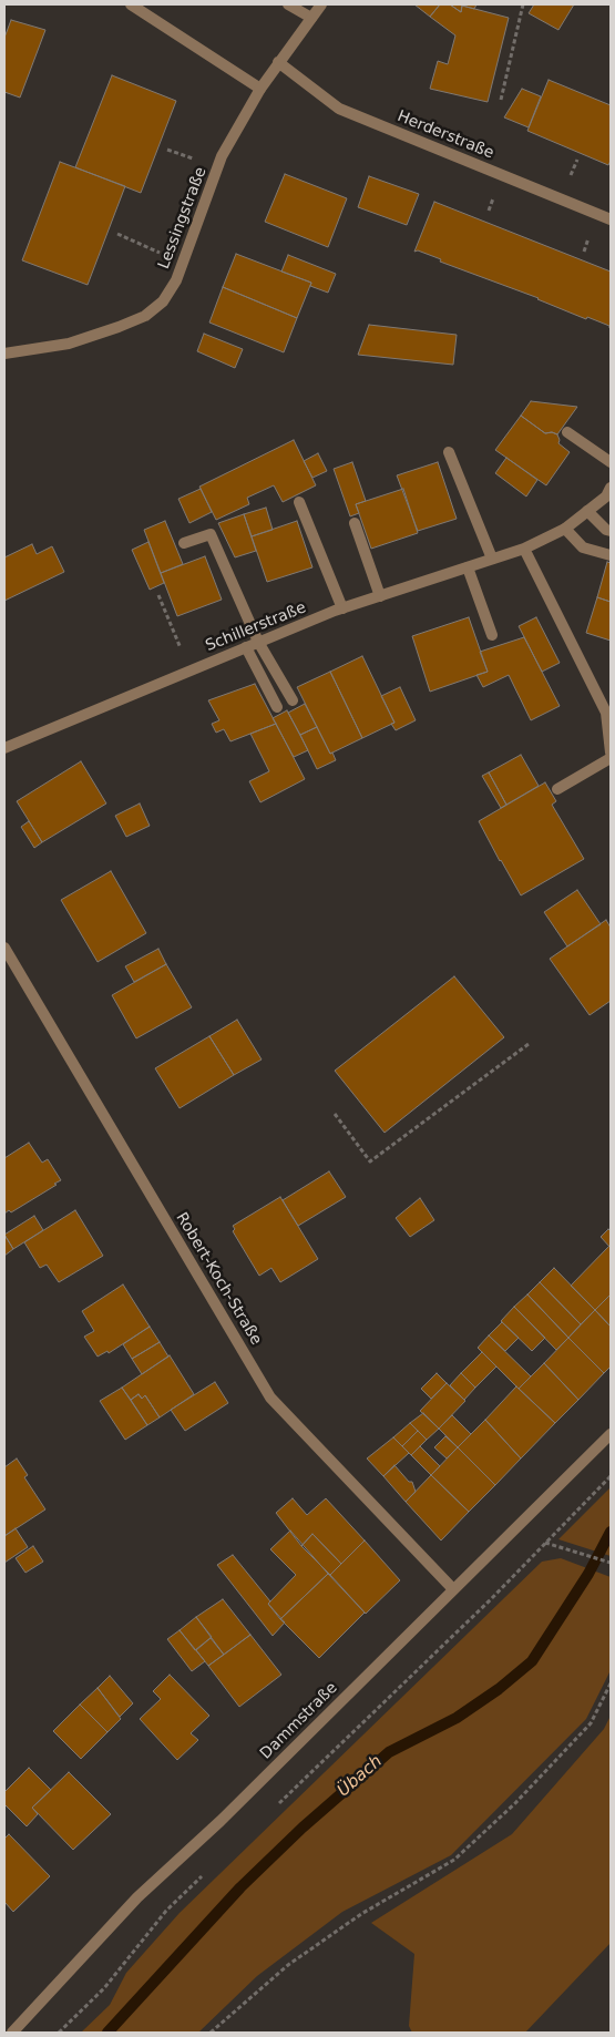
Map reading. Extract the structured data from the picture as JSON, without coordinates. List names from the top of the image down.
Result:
{
  "streets": {
    "street": [
      "Herderstraße",
      "Lessingstraße",
      "Schillerstraße",
      "Robert-Koch-Straße",
      "Dammstraße"
    ]
  },
  "crossings": [
    ["Herderstraße", "Lessingstraße"],
    ["Robert-Koch-Straße", "Dammstraße"]
  ],
  "water": ["Übach"]
}
